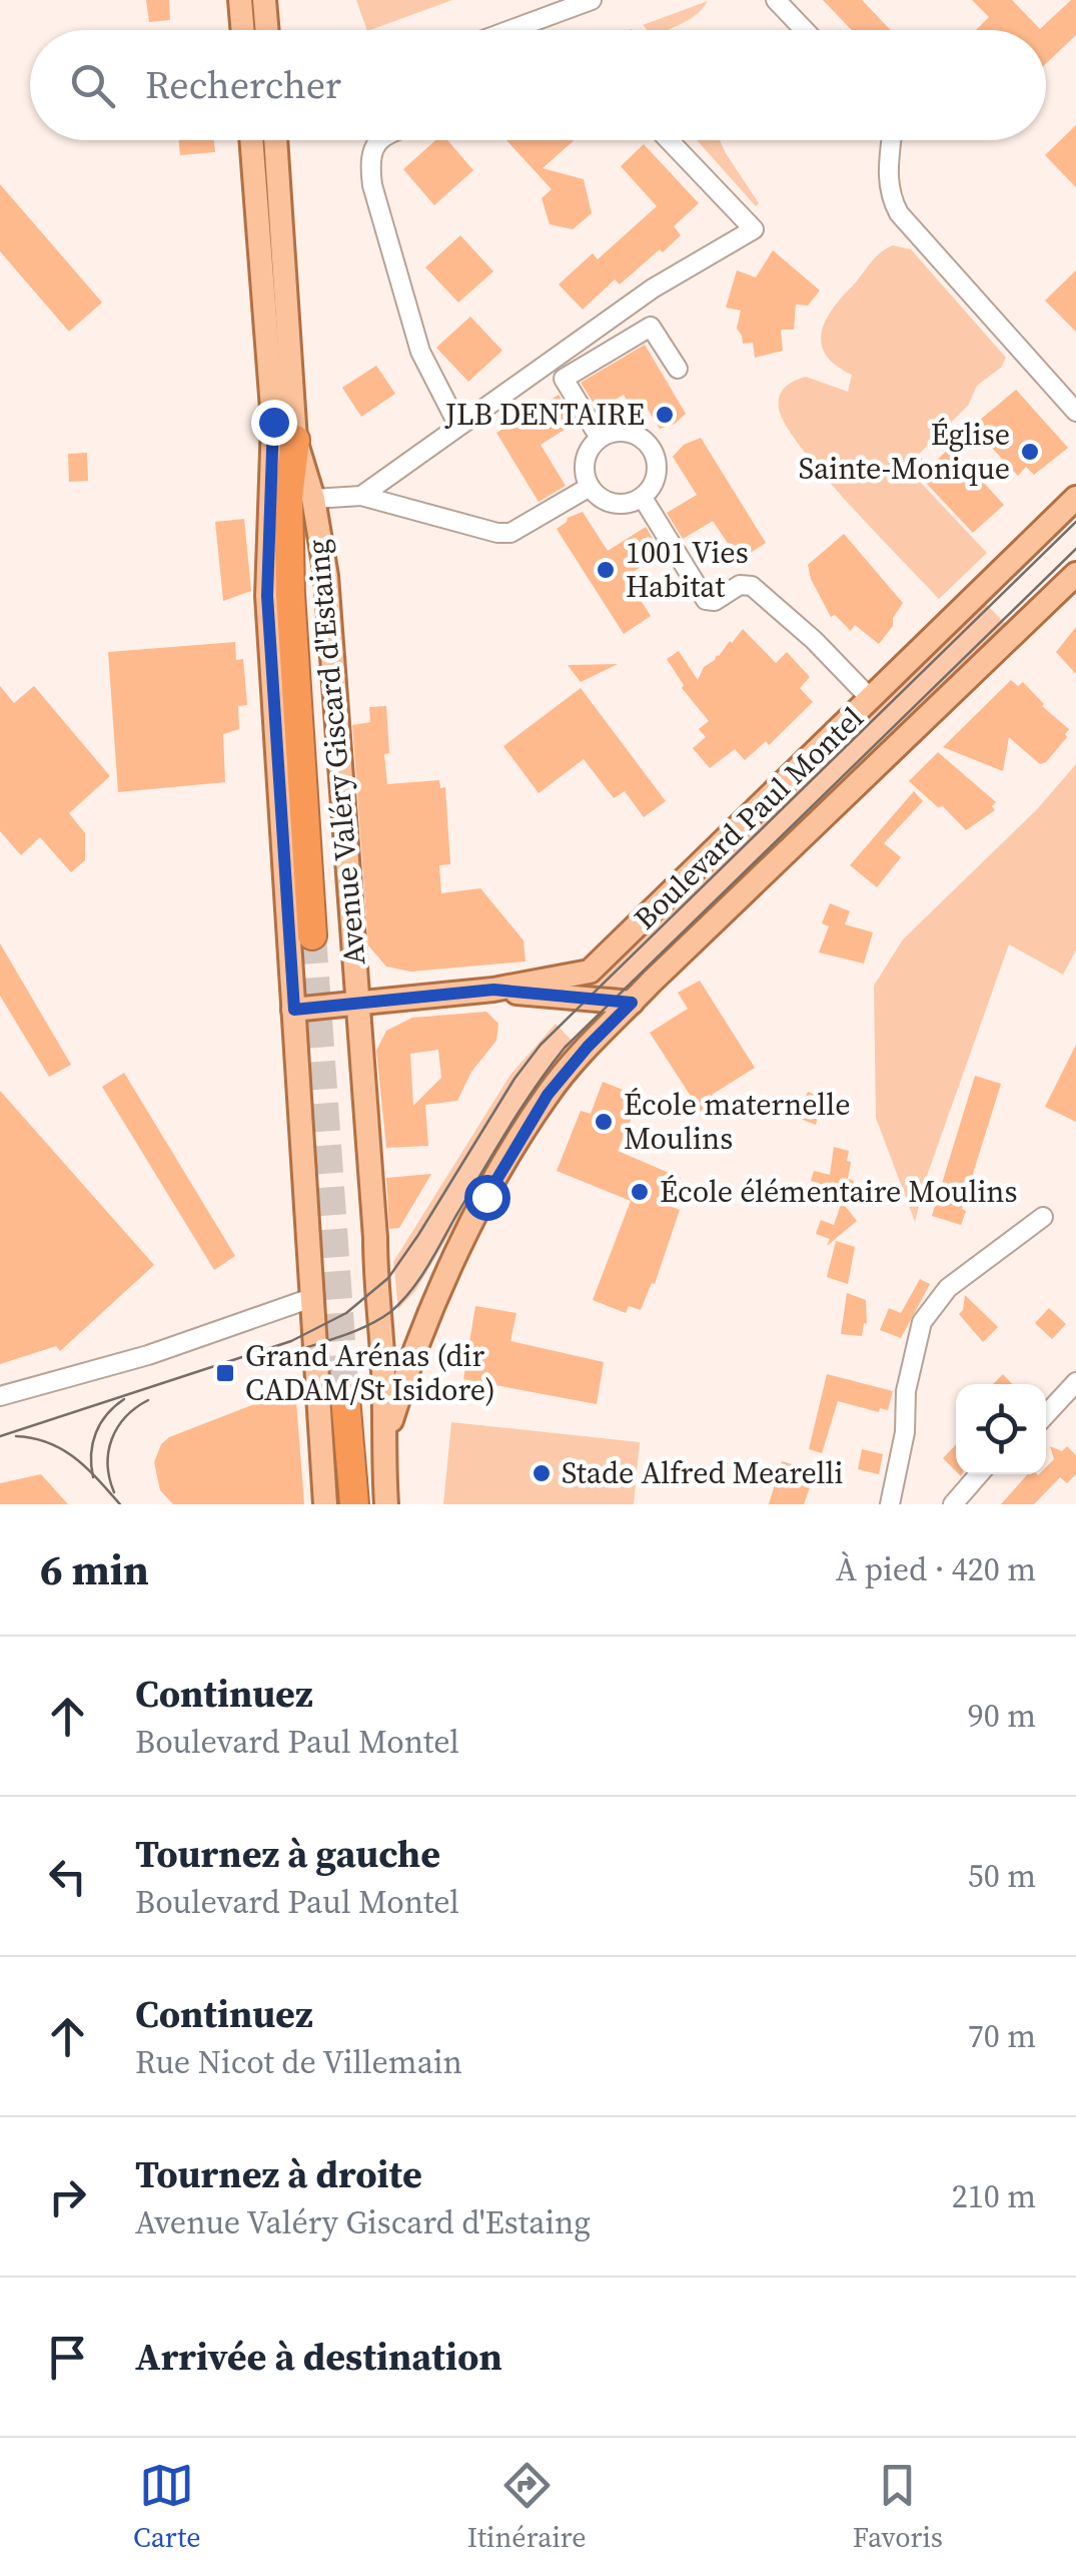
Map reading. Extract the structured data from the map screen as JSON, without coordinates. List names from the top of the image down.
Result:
{
  "streets": {
    "main road": ["Avenue Valéry Giscard d'Estaing", "Boulevard Paul Montel"]
  },
  "crossings": [
    ["Avenue Valéry Giscard d'Estaing", "Boulevard Paul Montel"]
  ],
  "places": {
    "other": [
      "JLB DENTAIRE",
      "Église Sainte-Monique",
      "1001 Vies Habitat",
      "École maternelle Moulins",
      "École élémentaire Moulins",
      "Stade Alfred Mearelli"
    ],
    "transit": ["Grand Arénas (dir CADAM/St Isidore)"]
  },
  "page": {
    "search": "Rechercher",
    "heading": ["6 min", "À pied · 420 m"],
    "list": [
      ["Continuez", "Boulevard Paul Montel", "90 m"],
      ["Tournez à gauche", "Boulevard Paul Montel", "50 m"],
      ["Continuez", "Rue Nicot de Villemain", "70 m"],
      ["Tournez à droite", "Avenue Valéry Giscard d'Estaing", "210 m"],
      "Arrivée à destination"
    ],
    "nav": ["Carte", "Itinéraire", "Favoris"]
  }
}
